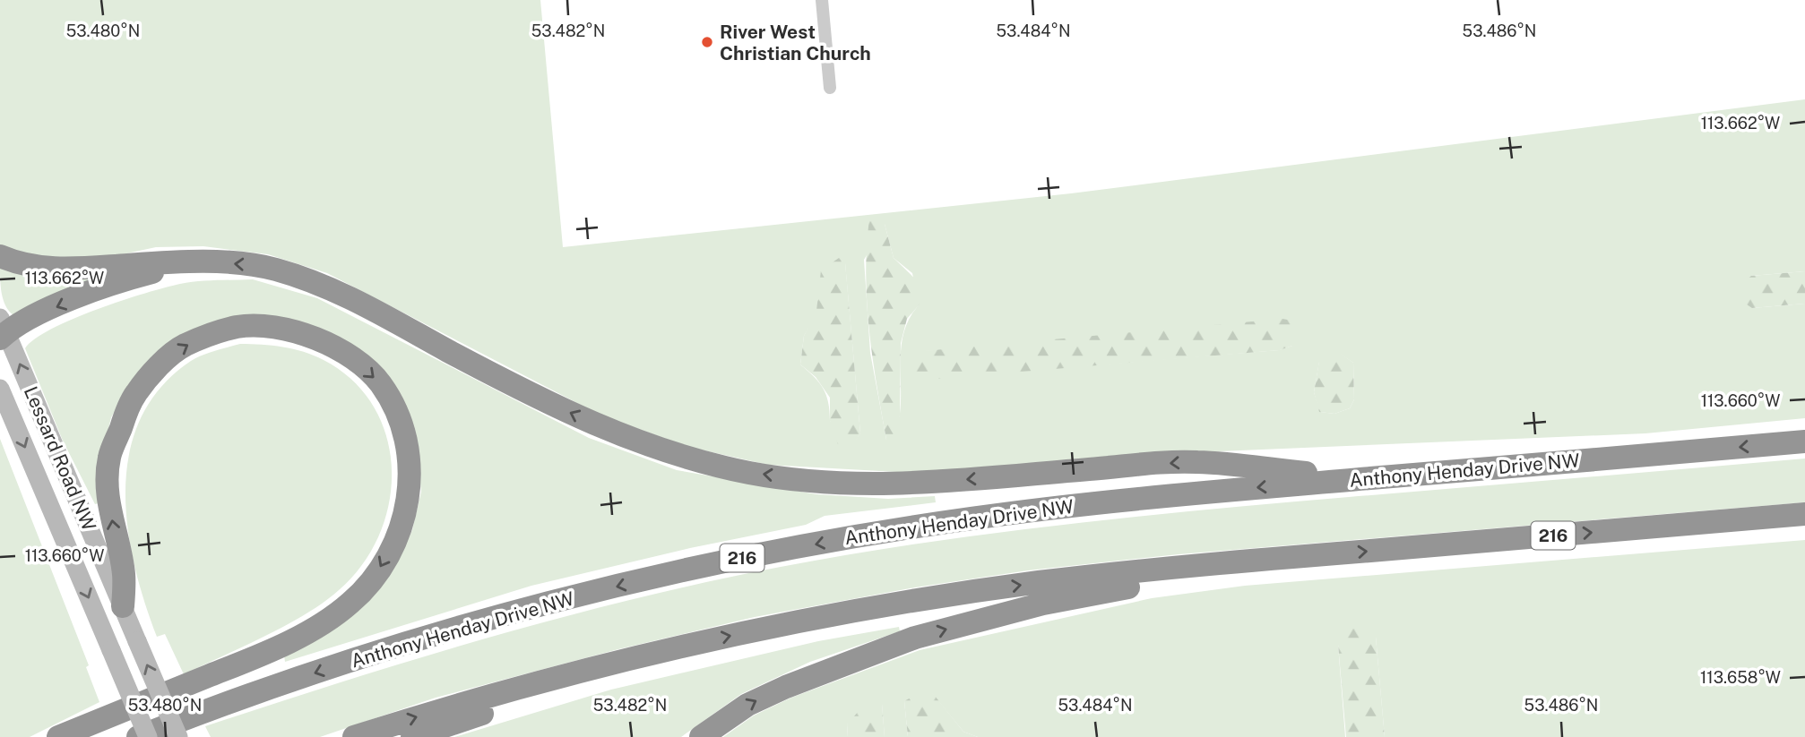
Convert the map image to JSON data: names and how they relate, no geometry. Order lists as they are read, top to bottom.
{
  "streets": {
    "highway": ["Anthony Henday Drive NW", "216"],
    "main road": ["Lessard Road NW"]
  },
  "places": ["River West Christian Church"],
  "coordinates": [
    "53.480°N",
    "53.482°N",
    "53.484°N",
    "53.486°N",
    "113.662°W",
    "113.660°W",
    "113.658°W"
  ]
}
